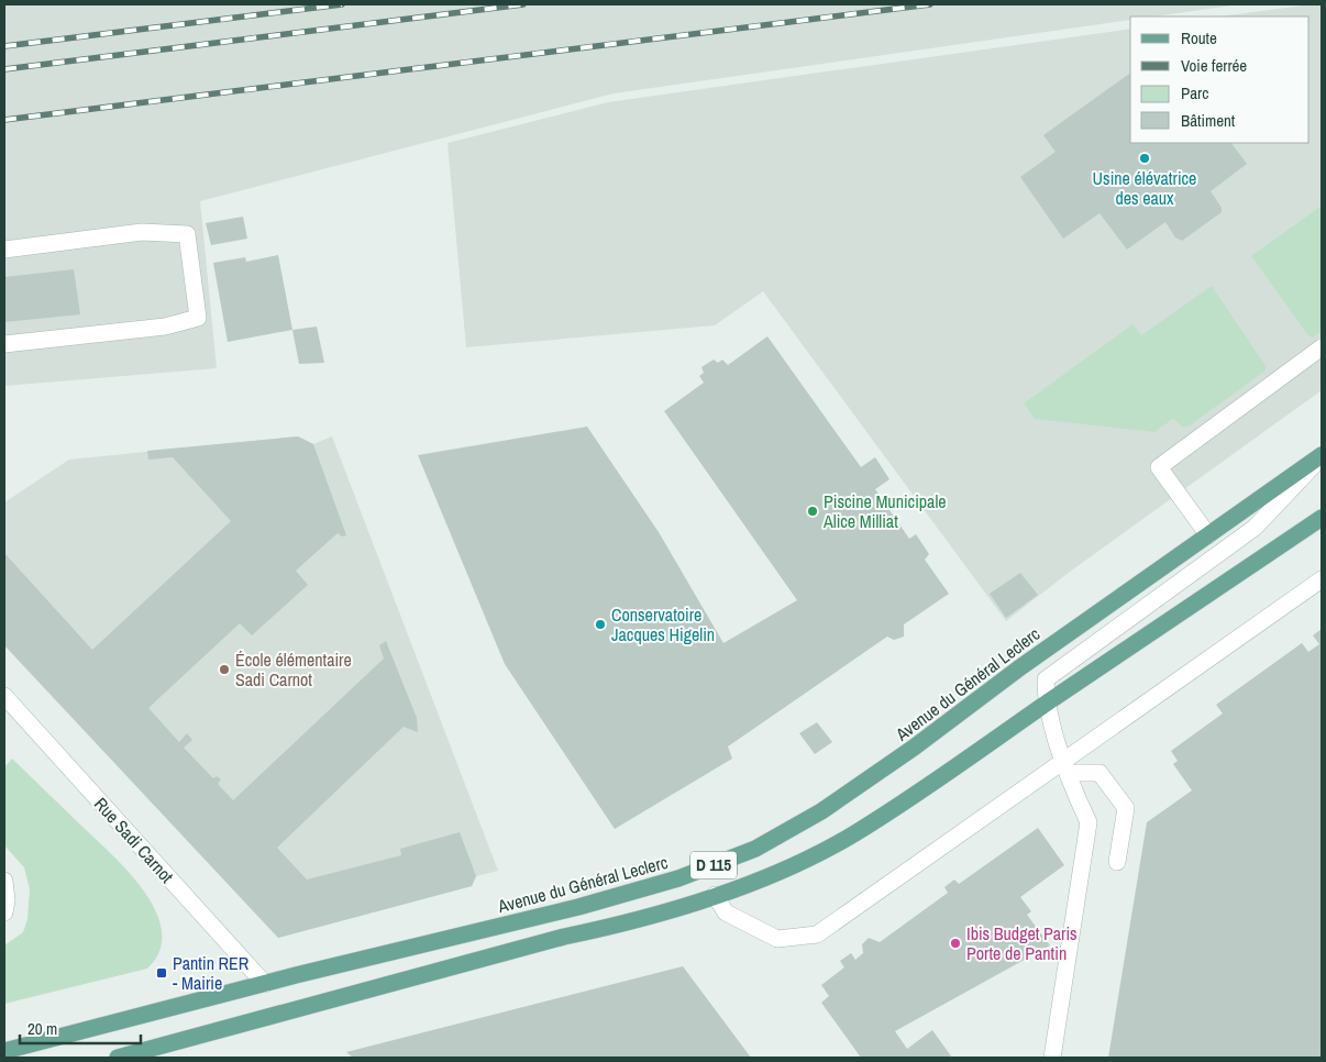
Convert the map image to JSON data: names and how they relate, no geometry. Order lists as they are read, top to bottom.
{
  "streets": {
    "main road": ["Avenue du Général Leclerc", "D 115"],
    "street": ["Rue Sadi Carnot"]
  },
  "crossings": [
    ["Avenue du Général Leclerc", "Rue Sadi Carnot"]
  ],
  "places": {
    "other": [
      "Usine élévatrice des eaux",
      "Piscine Municipale Alice Milliat",
      "Conservatoire Jacques Higelin",
      "École élémentaire Sadi Carnot",
      "Ibis Budget Paris Porte de Pantin"
    ],
    "transit": ["Pantin RER - Mairie"]
  },
  "legend": [
    "Route",
    "Voie ferrée",
    "Parc",
    "Bâtiment"
  ],
  "scale_bar": "20 m"
}
